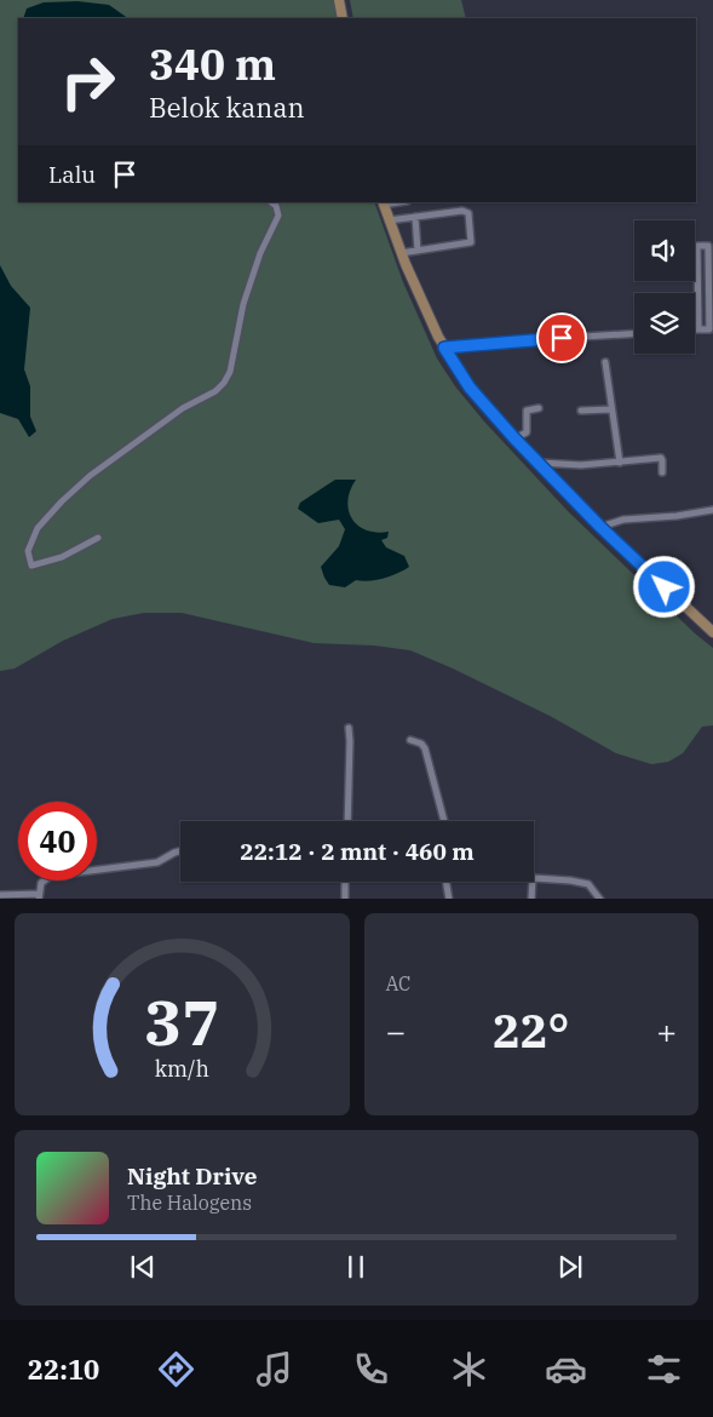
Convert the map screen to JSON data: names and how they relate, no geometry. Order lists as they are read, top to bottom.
{
  "page": {
    "turn": ["340 m", "Belok kanan"],
    "then": "Lalu",
    "limit": "40",
    "trip": "22:12 · 2 mnt · 460 m",
    "tile": "AC",
    "heat": ["−", "22°", "+"],
    "song": ["Night Drive", "The Halogens"],
    "tabs": "22:10",
    "gauge": ["37", "km/h"]
  }
}
